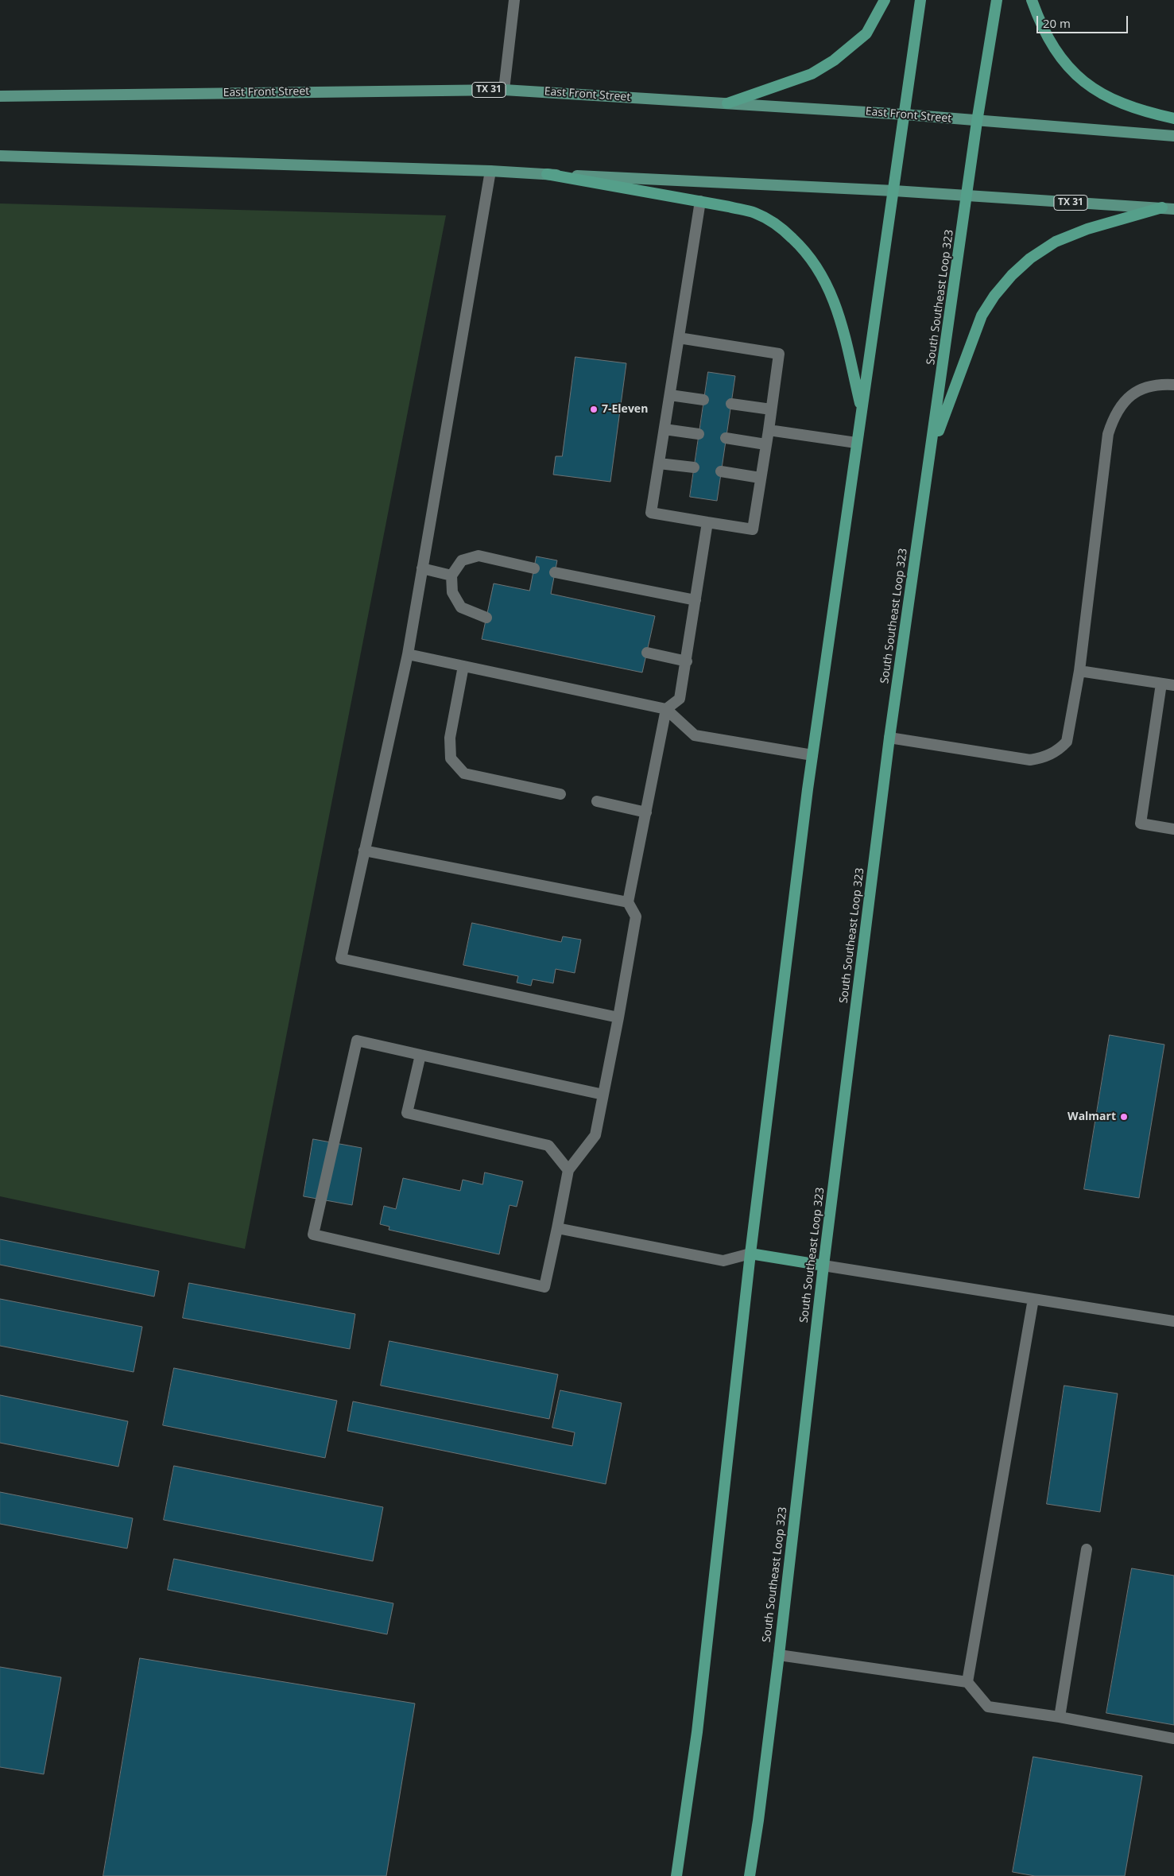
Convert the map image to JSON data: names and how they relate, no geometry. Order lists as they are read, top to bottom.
{
  "streets": {
    "highway": ["South Southeast Loop 323"],
    "main road": ["TX 31", "East Front Street"]
  },
  "crossings": [
    ["TX 31", "South Southeast Loop 323"],
    ["East Front Street", "South Southeast Loop 323"]
  ],
  "places": ["7-Eleven", "Walmart"],
  "scale_bar": "20 m"
}
